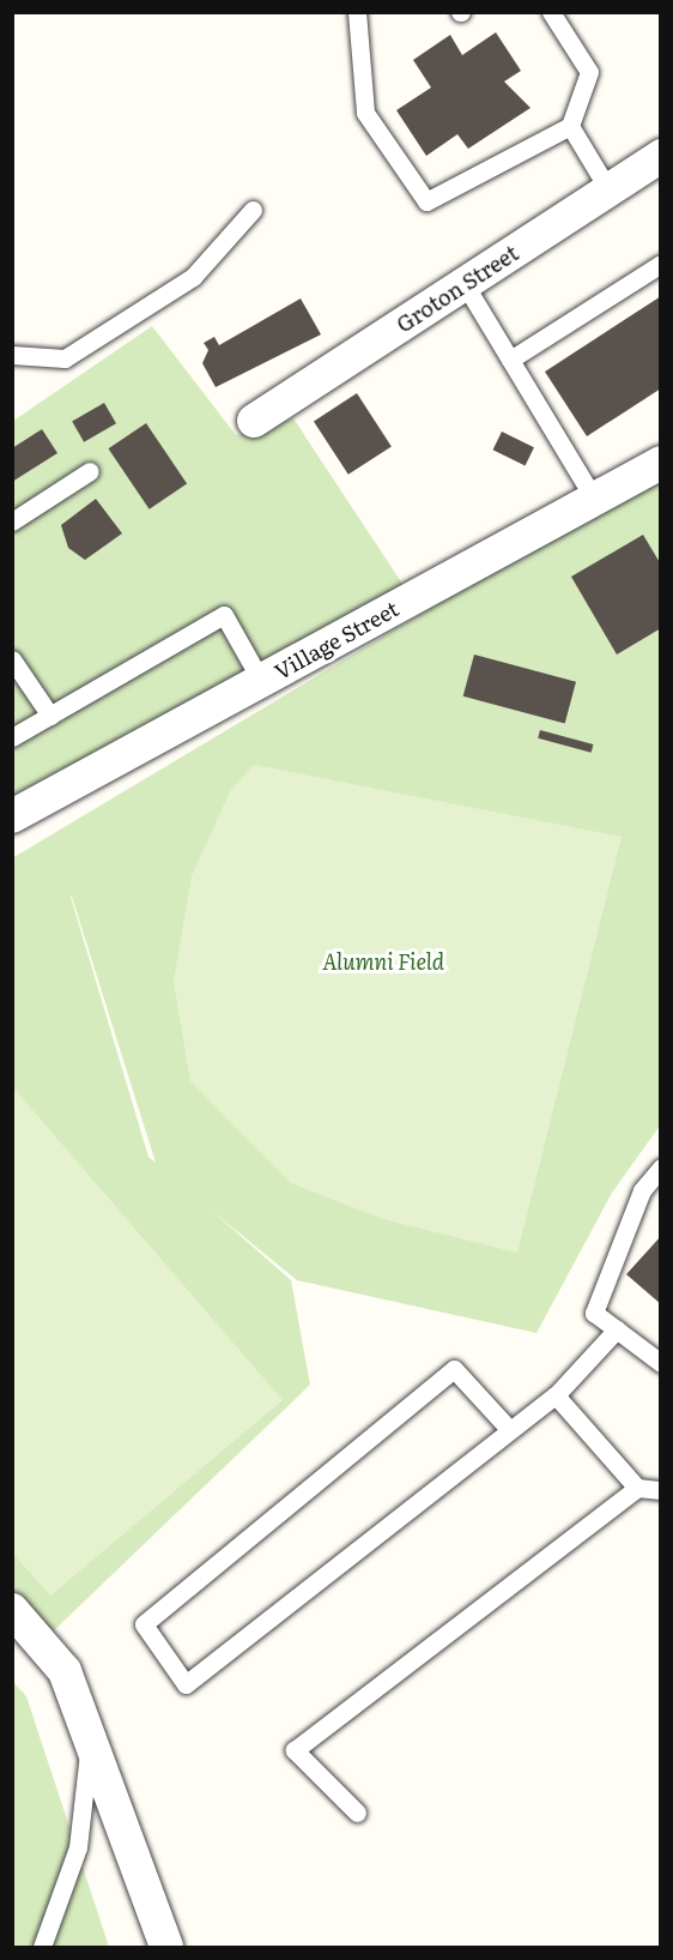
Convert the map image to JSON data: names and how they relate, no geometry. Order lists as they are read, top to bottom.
{
  "streets": {
    "street": ["Groton Street", "Village Street"]
  },
  "parks": ["Alumni Field"]
}
